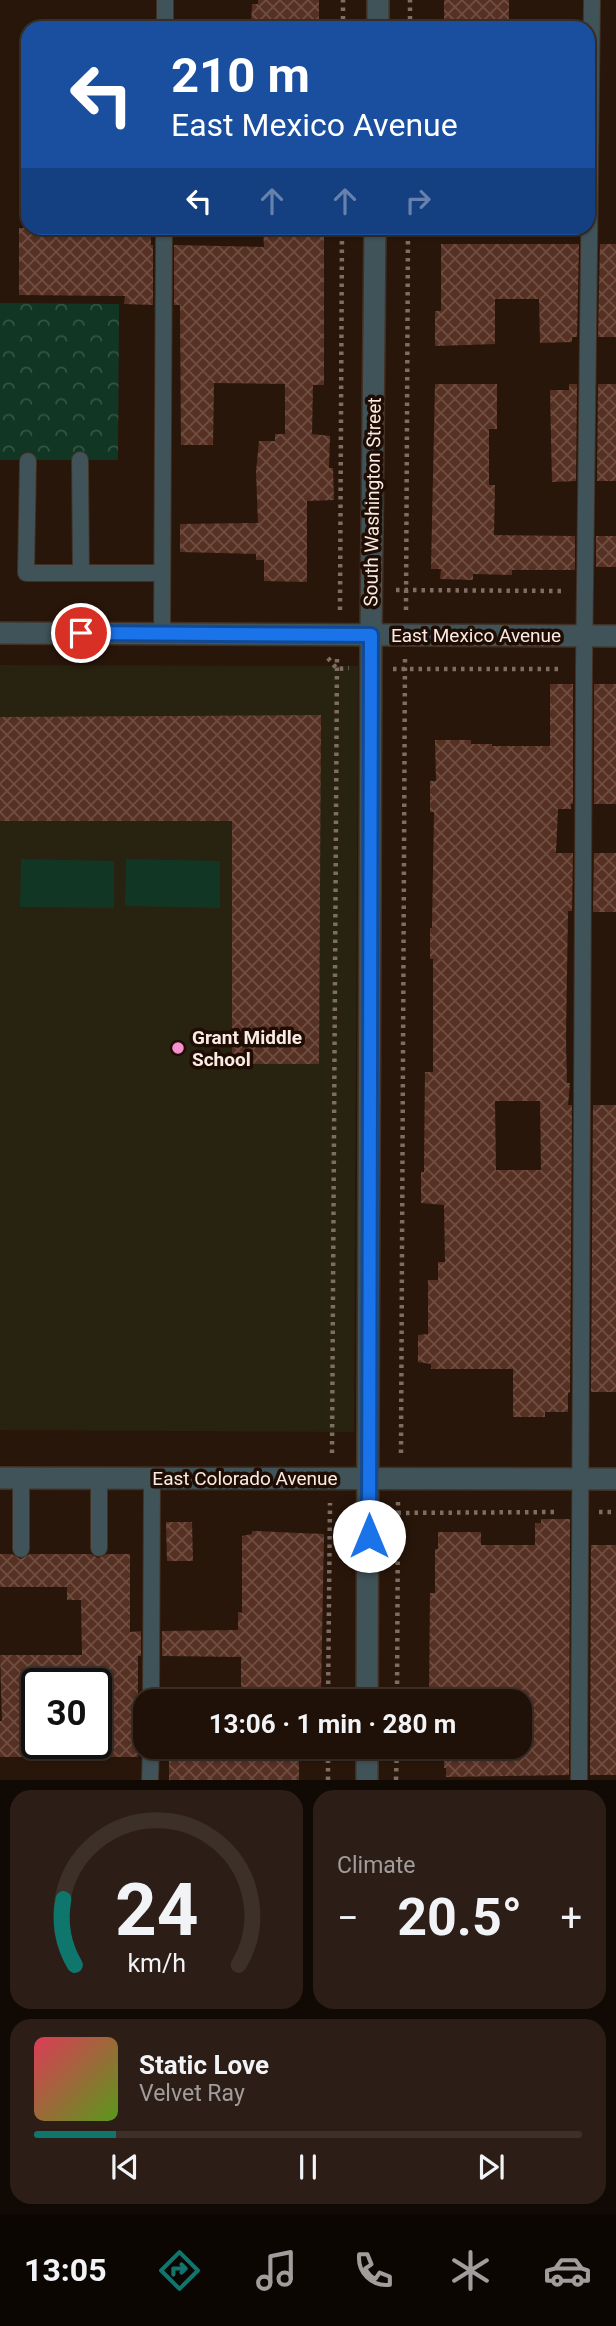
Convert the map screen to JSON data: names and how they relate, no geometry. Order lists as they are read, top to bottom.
{
  "streets": {
    "street": ["South Washington Street", "East Mexico Avenue", "East Colorado Avenue"]
  },
  "crossings": [
    ["South Washington Street", "East Mexico Avenue"],
    ["South Washington Street", "East Colorado Avenue"]
  ],
  "places": ["Grant Middle School"],
  "page": {
    "turn": ["210 m", "East Mexico Avenue"],
    "limit": "30",
    "trip": "13:06 · 1 min · 280 m",
    "tile": "Climate",
    "heat": ["−", "20.5°", "+"],
    "song": ["Static Love", "Velvet Ray"],
    "tabs": "13:05",
    "gauge": ["24", "km/h"]
  }
}
